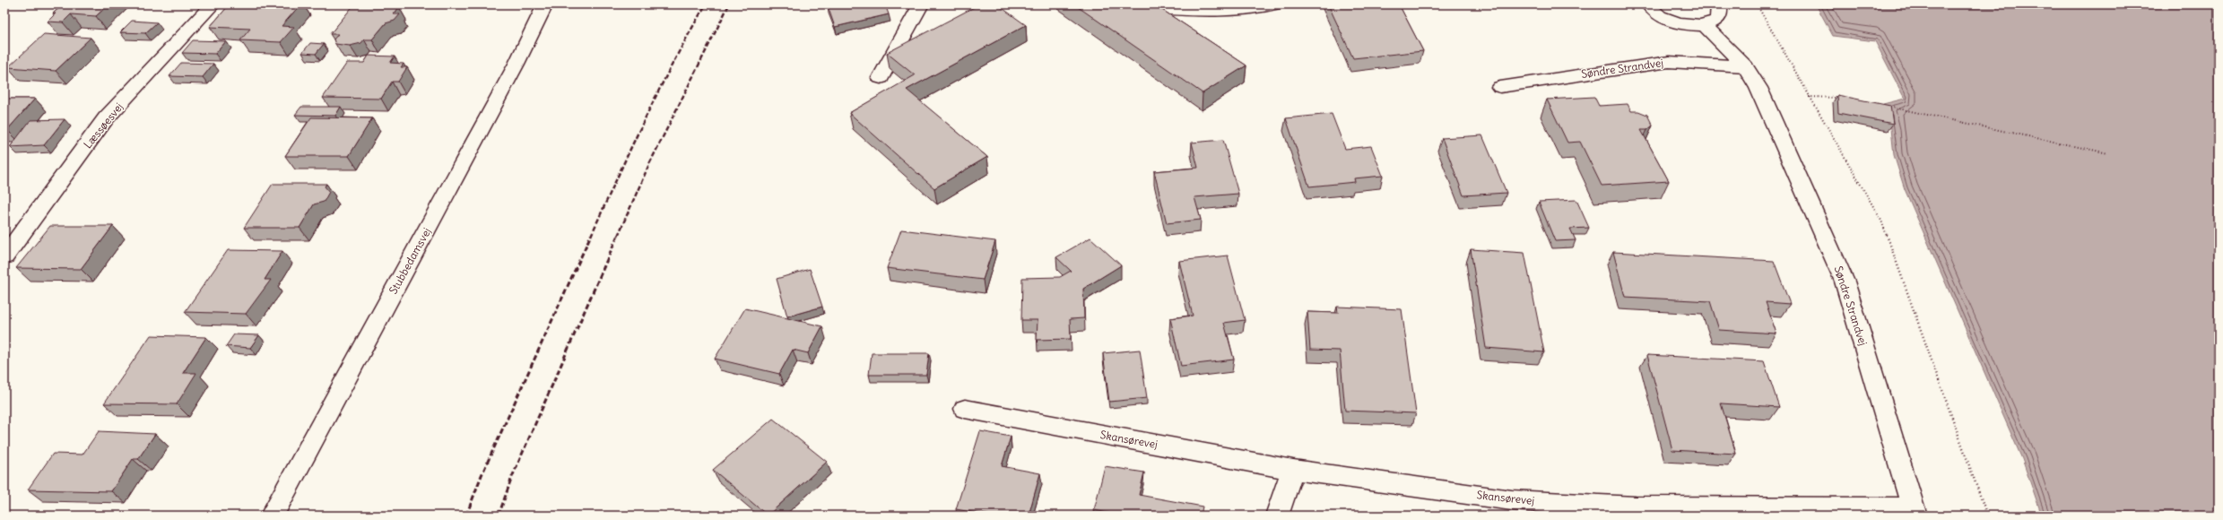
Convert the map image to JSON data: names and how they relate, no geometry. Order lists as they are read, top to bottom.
{
  "streets": {
    "street": [
      "Søndre Strandvej",
      "Læssøesvej",
      "Stubbedamsvej",
      "Skansørevej"
    ]
  },
  "crossings": [
    ["Søndre Strandvej", "Skansørevej"]
  ]
}
